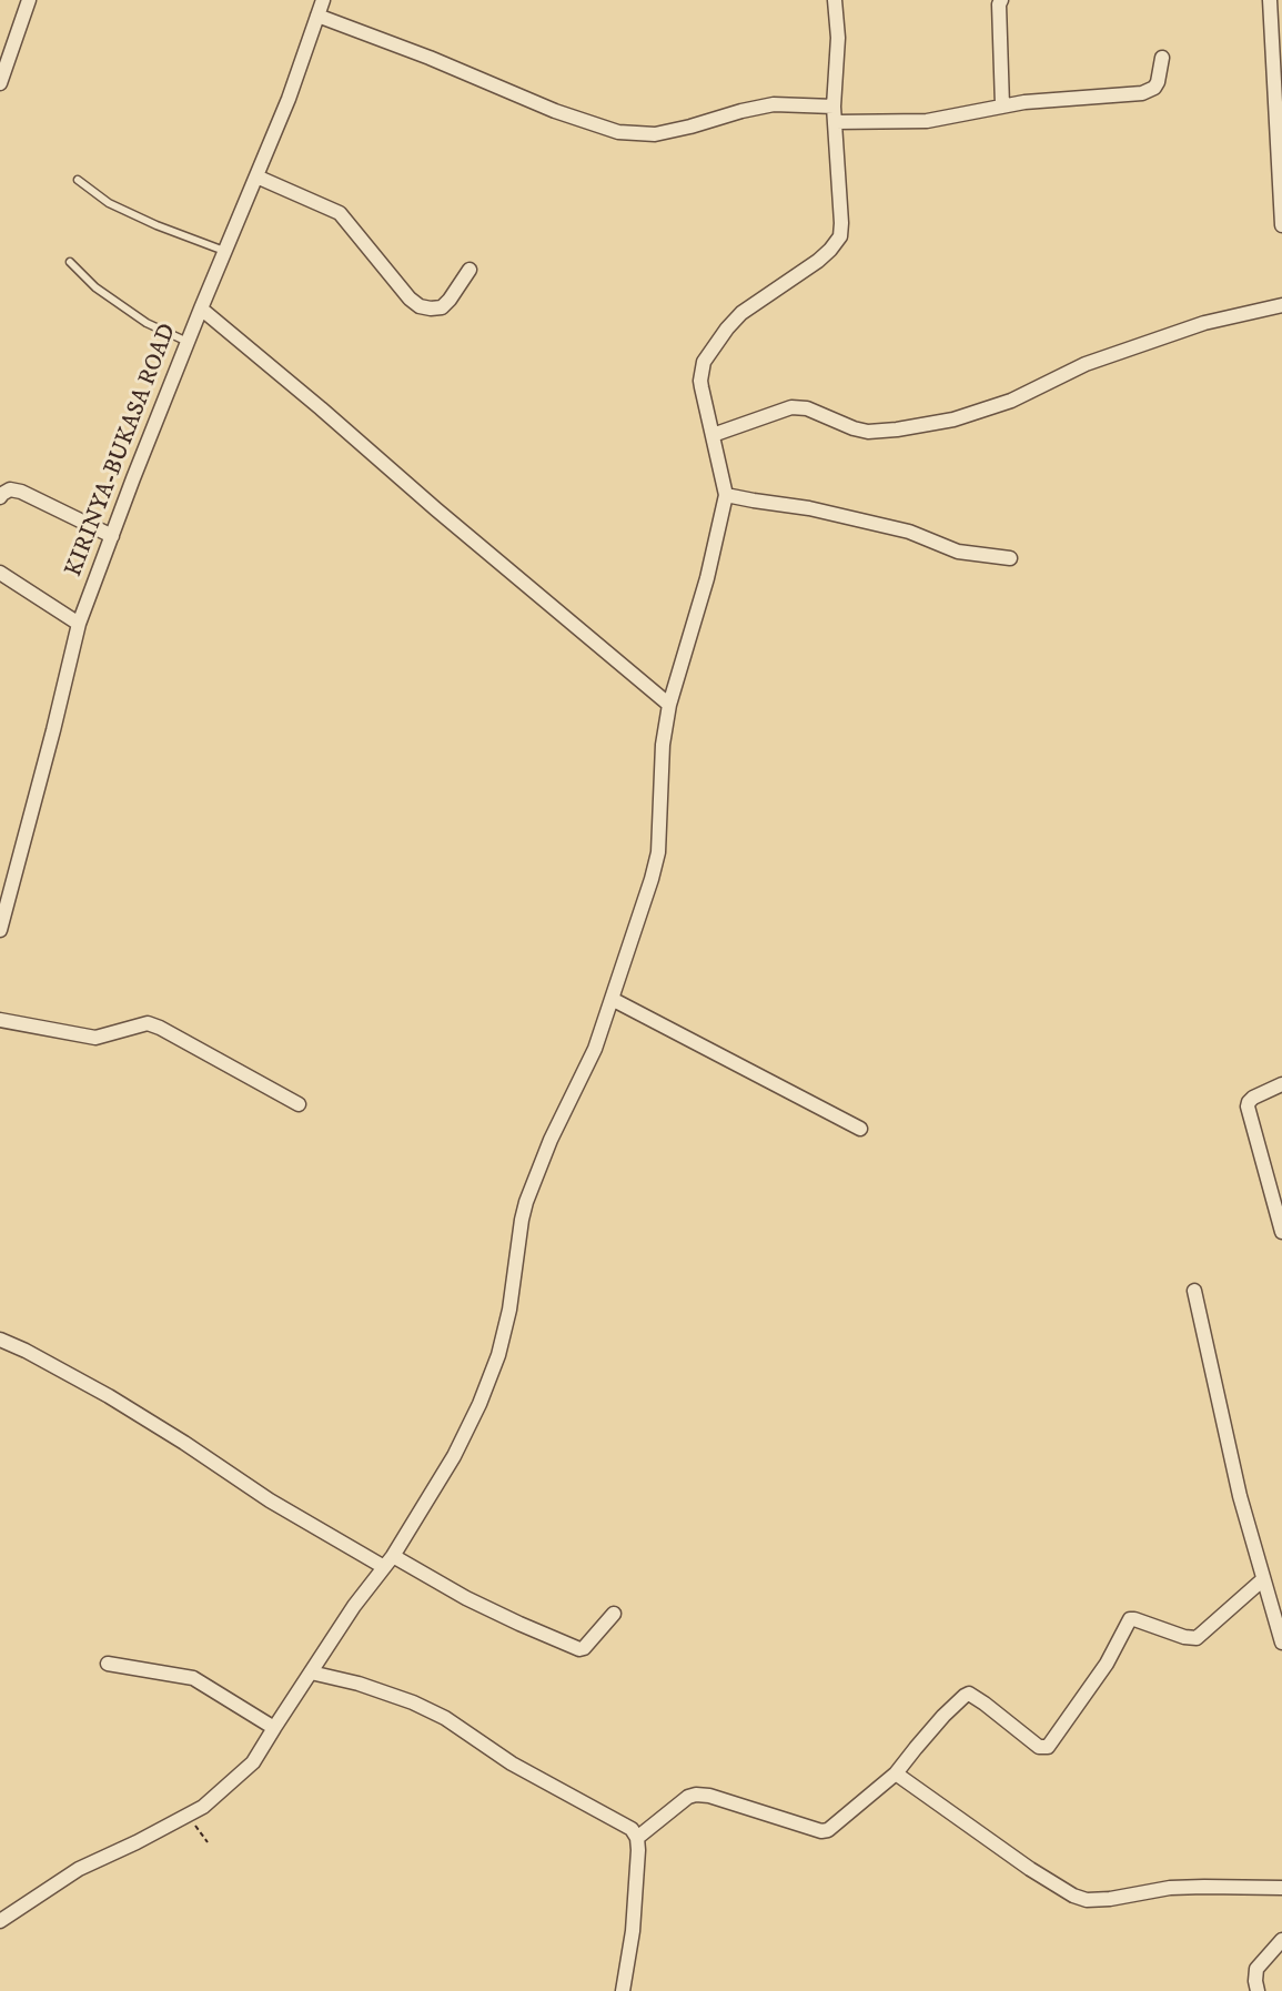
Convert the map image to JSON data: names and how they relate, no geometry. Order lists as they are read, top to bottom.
{
  "streets": {
    "street": ["KIRINYA-BUKASA ROAD"]
  }
}
